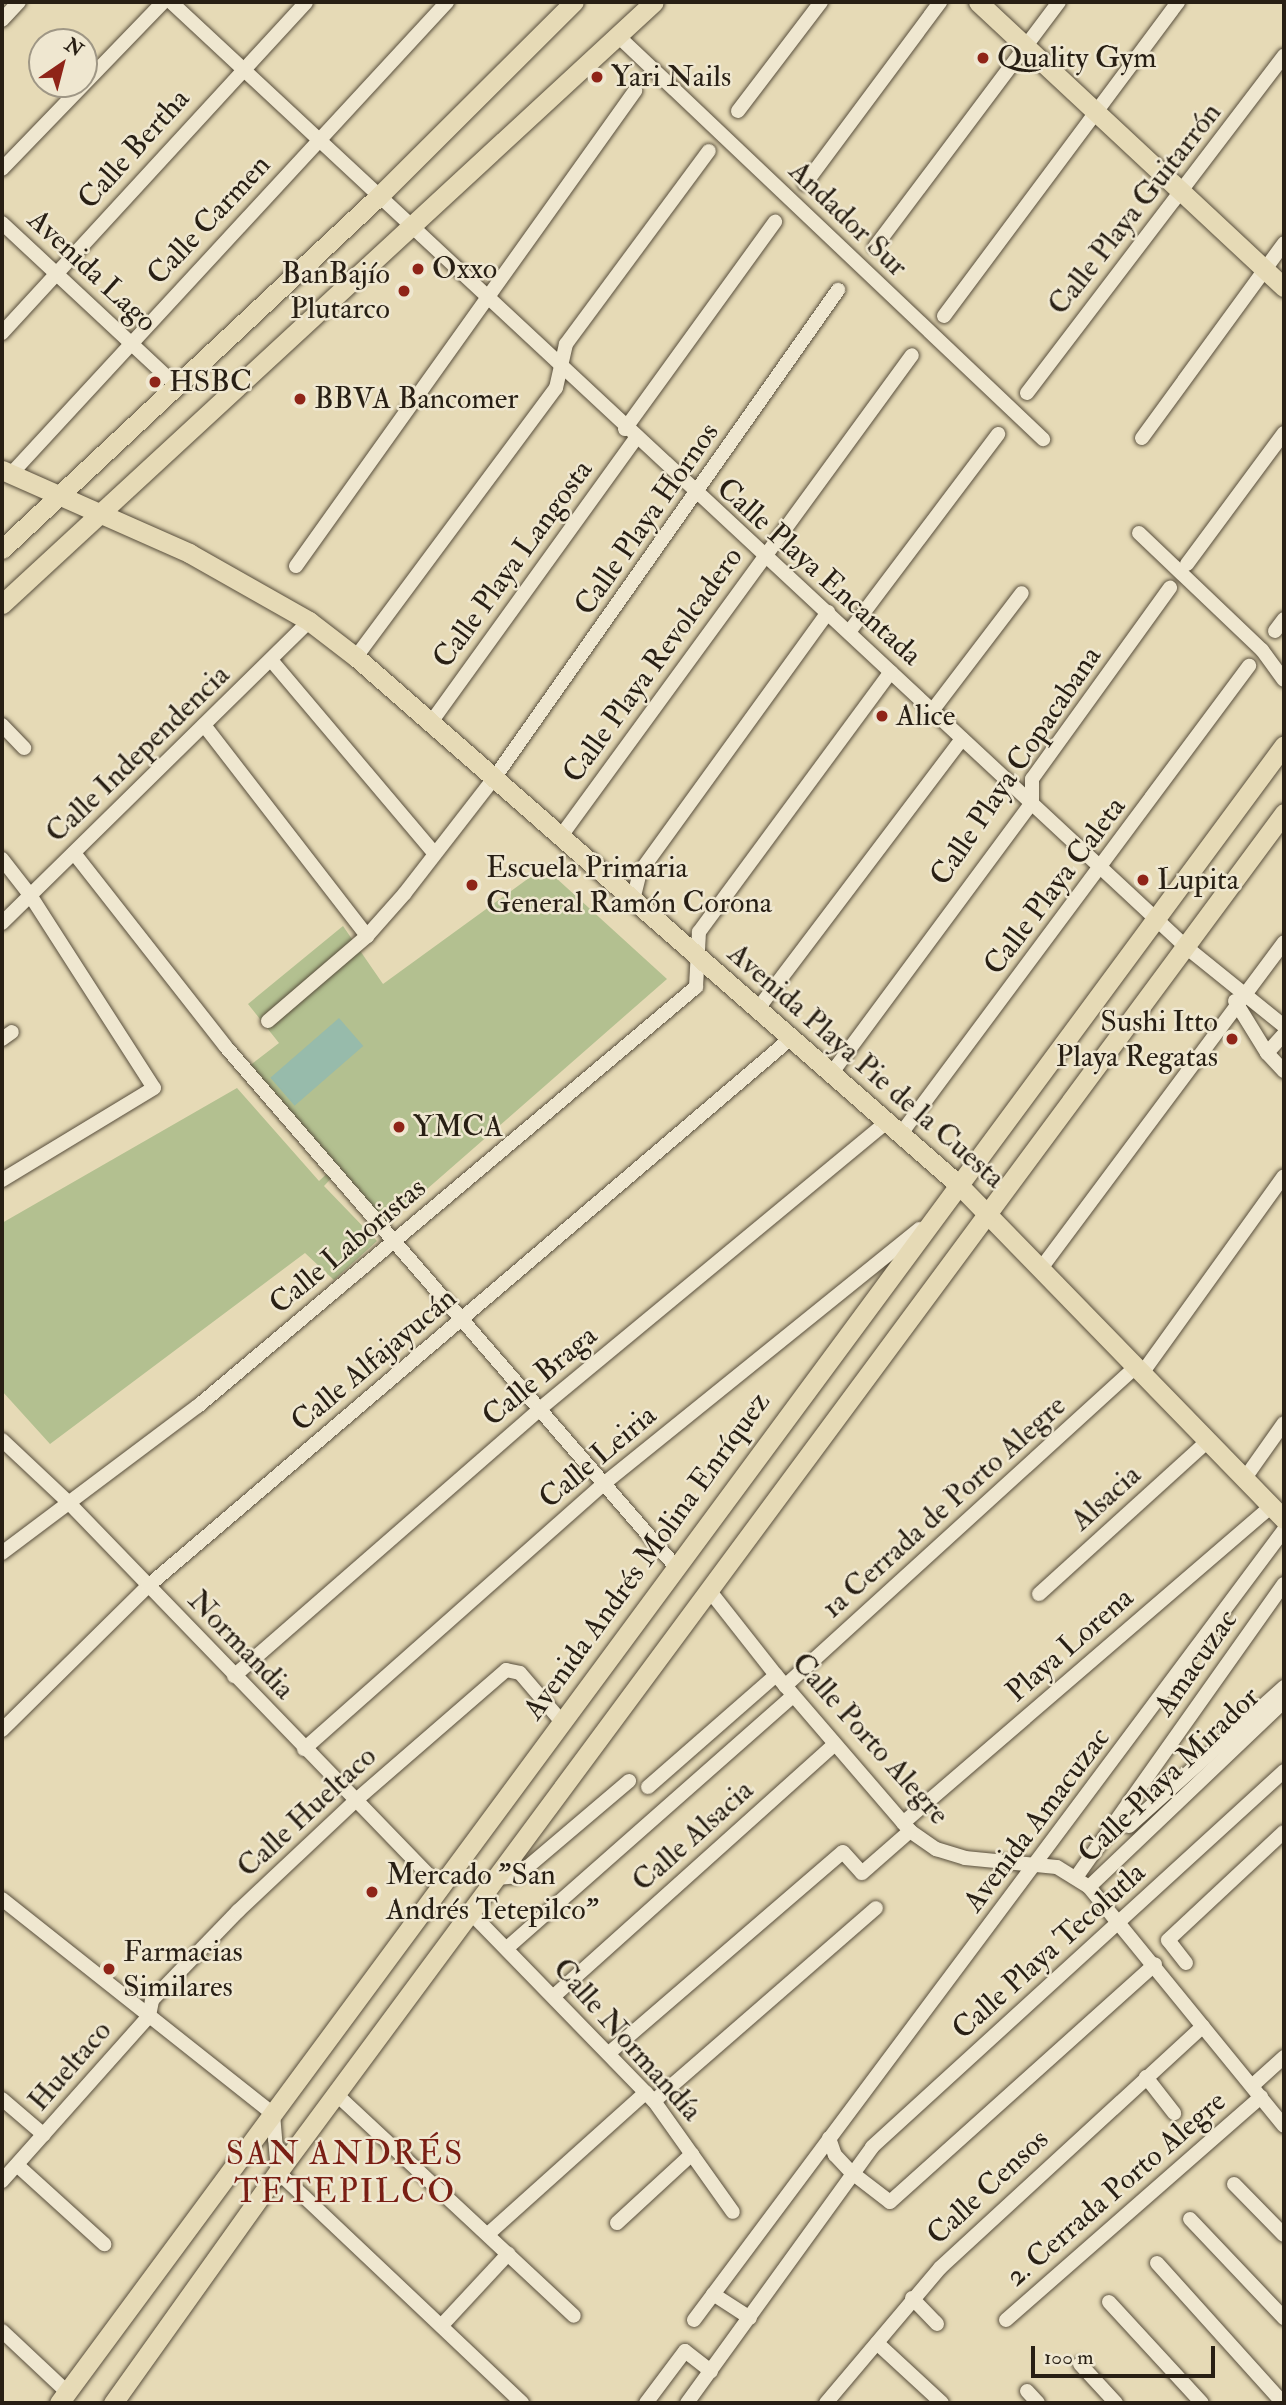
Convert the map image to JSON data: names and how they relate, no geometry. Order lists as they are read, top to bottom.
{
  "streets": {
    "main road": ["Avenida Playa Pie de la Cuesta", "Avenida Andrés Molina Enríquez"],
    "street": [
      "Calle Bertha",
      "Calle Playa Guitarrón",
      "Andador Sur",
      "Calle Carmen",
      "Avenida Lago",
      "Calle Playa Hornos",
      "Calle Playa Langosta",
      "Calle Playa Encantada",
      "Calle Playa Revolcadero",
      "Calle Independencia",
      "Calle Playa Copacabana",
      "Calle Playa Caleta",
      "Calle Laboristas",
      "Calle Alfajayucán",
      "Calle Braga",
      "Calle Leiria",
      "Alsacia",
      "1a Cerrada de Porto Alegre",
      "Normandia",
      "Playa Lorena",
      "Amacuzac",
      "Calle Porto Alegre",
      "Calle Playa Mirador",
      "Calle Hueltaco",
      "Avenida Amacuzac",
      "Calle Alsacia",
      "Calle Playa Tecolutla",
      "Calle Normandía",
      "Hueltaco",
      "Calle Censos",
      "2. Cerrada Porto Alegre"
    ]
  },
  "crossings": [
    ["Calle Bertha", "Avenida Lago"],
    ["Calle Bertha", "Calle Playa Encantada"],
    ["Calle Carmen", "Avenida Lago"],
    ["Calle Carmen", "Calle Playa Encantada"],
    ["Calle Carmen", "Avenida Playa Pie de la Cuesta"],
    ["Calle Playa Hornos", "Calle Playa Encantada"],
    ["Calle Playa Hornos", "Avenida Playa Pie de la Cuesta"],
    ["Calle Playa Langosta", "Calle Playa Encantada"],
    ["Calle Playa Langosta", "Avenida Playa Pie de la Cuesta"],
    ["Calle Playa Encantada", "Calle Playa Revolcadero"],
    ["Calle Playa Encantada", "Calle Playa Copacabana"],
    ["Calle Playa Encantada", "Calle Playa Caleta"],
    ["Calle Playa Encantada", "Calle Laboristas"],
    ["Calle Playa Encantada", "Avenida Andrés Molina Enríquez"],
    ["Calle Playa Revolcadero", "Avenida Playa Pie de la Cuesta"],
    ["Calle Independencia", "Avenida Playa Pie de la Cuesta"],
    ["Calle Playa Copacabana", "Avenida Playa Pie de la Cuesta"],
    ["Calle Playa Caleta", "Avenida Playa Pie de la Cuesta"],
    ["Calle Playa Caleta", "Calle Braga"],
    ["Avenida Playa Pie de la Cuesta", "Calle Laboristas"],
    ["Avenida Playa Pie de la Cuesta", "Calle Alfajayucán"],
    ["Avenida Playa Pie de la Cuesta", "Calle Braga"],
    ["Avenida Playa Pie de la Cuesta", "Alsacia"],
    ["Avenida Playa Pie de la Cuesta", "1a Cerrada de Porto Alegre"],
    ["Avenida Playa Pie de la Cuesta", "Avenida Andrés Molina Enríquez"],
    ["Avenida Playa Pie de la Cuesta", "Playa Lorena"],
    ["Calle Laboristas", "Normandia"],
    ["Calle Alfajayucán", "Normandia"],
    ["Calle Braga", "Normandia"],
    ["Calle Leiria", "Avenida Andrés Molina Enríquez"],
    ["Calle Leiria", "Normandia"],
    ["1a Cerrada de Porto Alegre", "Calle Porto Alegre"],
    ["Avenida Andrés Molina Enríquez", "Normandia"],
    ["Avenida Andrés Molina Enríquez", "Calle Hueltaco"],
    ["Normandia", "Calle Hueltaco"],
    ["Playa Lorena", "Calle Porto Alegre"],
    ["Playa Lorena", "Calle Normandía"],
    ["Amacuzac", "Calle Porto Alegre"],
    ["Calle Porto Alegre", "Calle Playa Mirador"],
    ["Calle Porto Alegre", "Avenida Amacuzac"],
    ["Calle Porto Alegre", "Calle Alsacia"],
    ["Calle Porto Alegre", "Calle Playa Tecolutla"],
    ["Calle Porto Alegre", "Calle Censos"],
    ["Calle Porto Alegre", "2. Cerrada Porto Alegre"],
    ["Calle Hueltaco", "Hueltaco"],
    ["Calle Alsacia", "Calle Normandía"]
  ],
  "districts": ["SAN ANDRÉS TETEPILCO"],
  "places": [
    "Quality Gym",
    "Yari Nails",
    "Oxxo",
    "BanBajío Plutarco",
    "HSBC",
    "BBVA Bancomer",
    "Alice",
    "Lupita",
    "Escuela Primaria General Ramón Corona",
    "Sushi Itto Playa Regatas",
    "YMCA",
    "Mercado \"San Andrés Tetepilco\"",
    "Farmacias Similares"
  ],
  "scale_bar": "100 m",
  "north": "top right"
}
